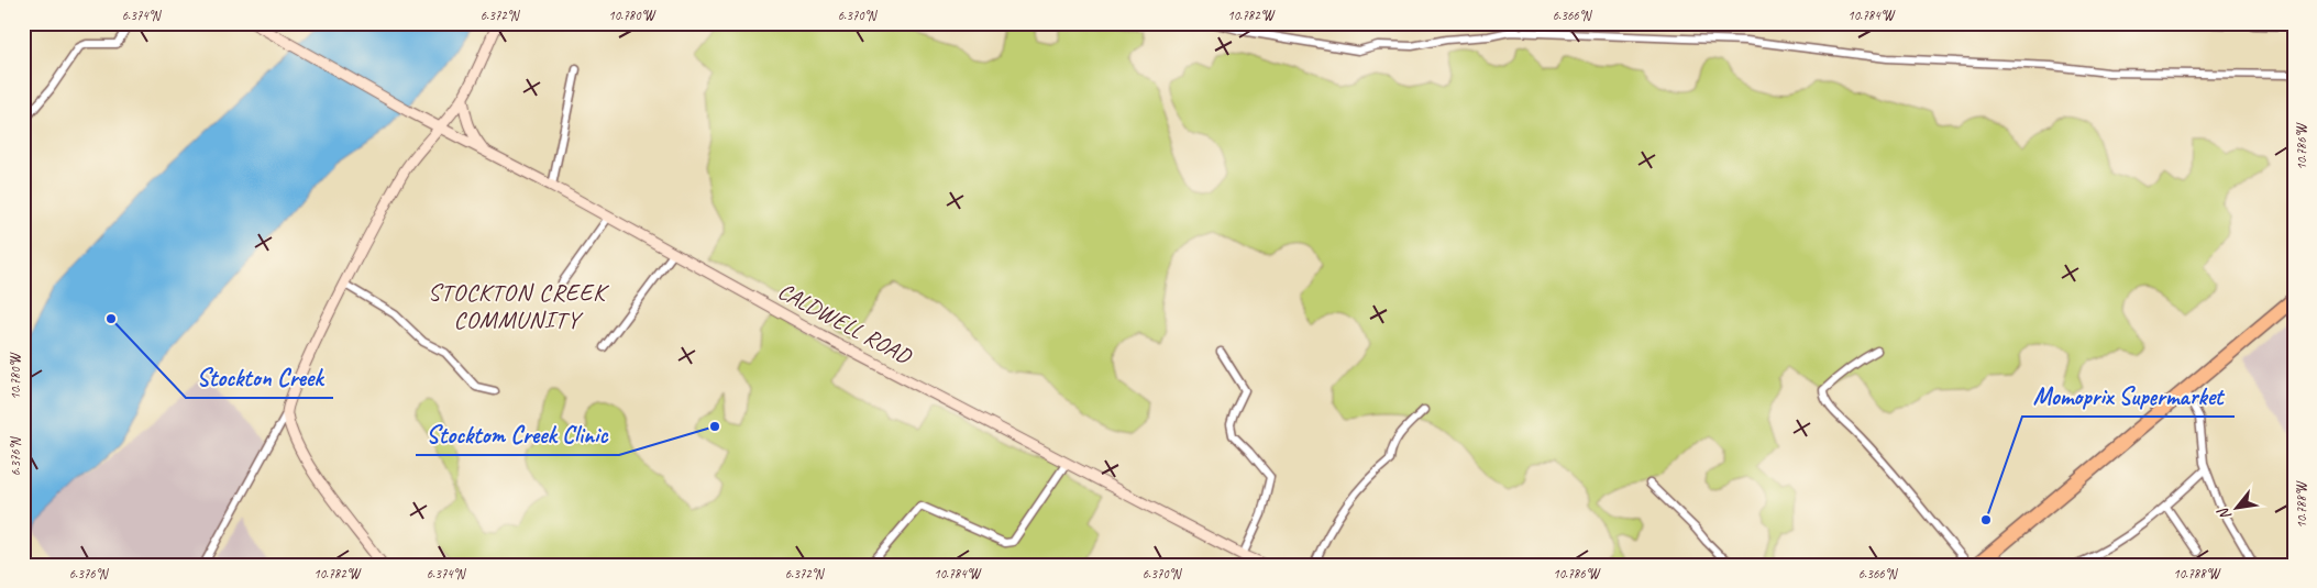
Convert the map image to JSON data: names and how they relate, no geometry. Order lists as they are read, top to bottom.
{
  "streets": {
    "main road": ["CALDWELL ROAD"]
  },
  "districts": ["STOCKTON CREEK COMMUNITY"],
  "places": ["Stockton Creek", "Stocktom Creek Clinic", "Momoprix Supermarket"],
  "north": "bottom left",
  "coordinates": [
    "6.374°N",
    "6.372°N",
    "10.780°W",
    "6.370°N",
    "10.782°W",
    "6.366°N",
    "10.784°W",
    "10.786°W",
    "6.376°N",
    "10.788°W"
  ]
}
